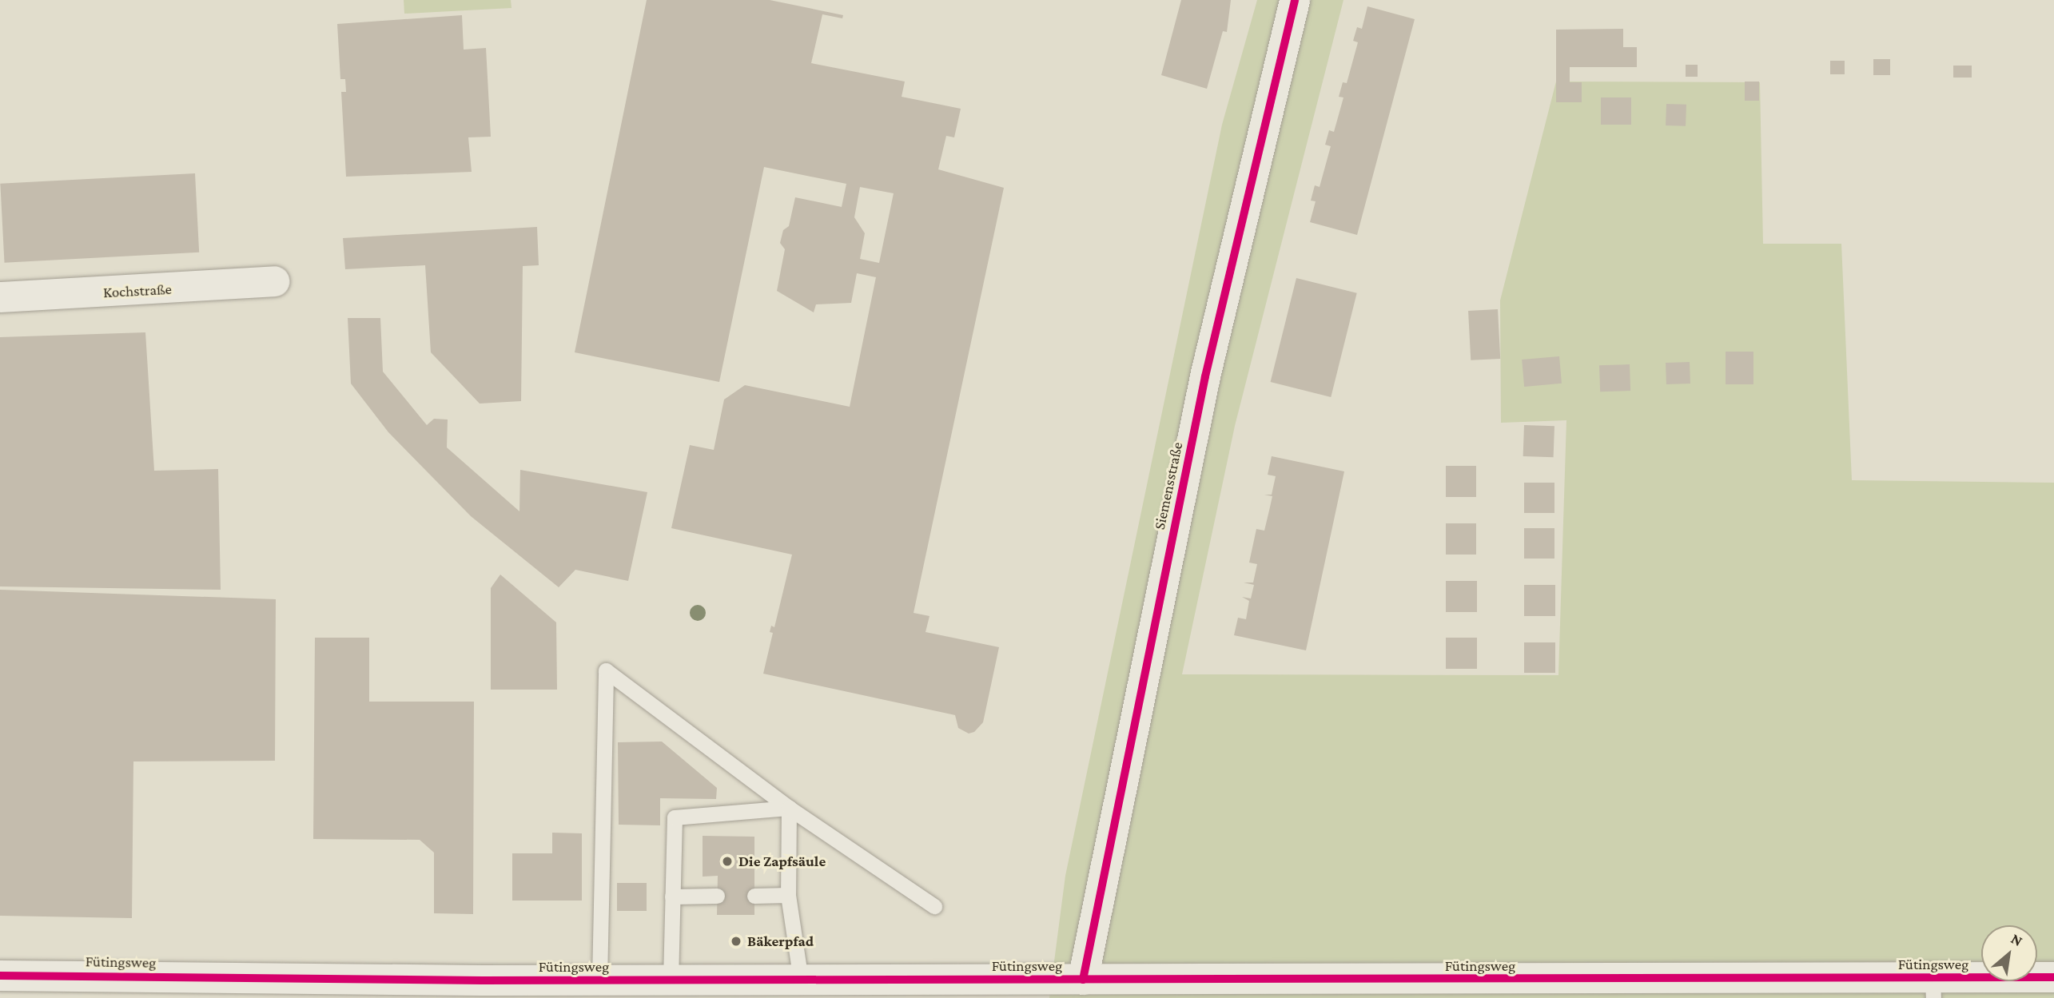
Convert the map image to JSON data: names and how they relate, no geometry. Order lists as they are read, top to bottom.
{
  "streets": {
    "street": ["Kochstraße", "Siemensstraße", "Fütingsweg"]
  },
  "crossings": [
    ["Siemensstraße", "Fütingsweg"]
  ],
  "places": ["Die Zapfsäule", "Bäkerpfad"],
  "north": "top right"
}
